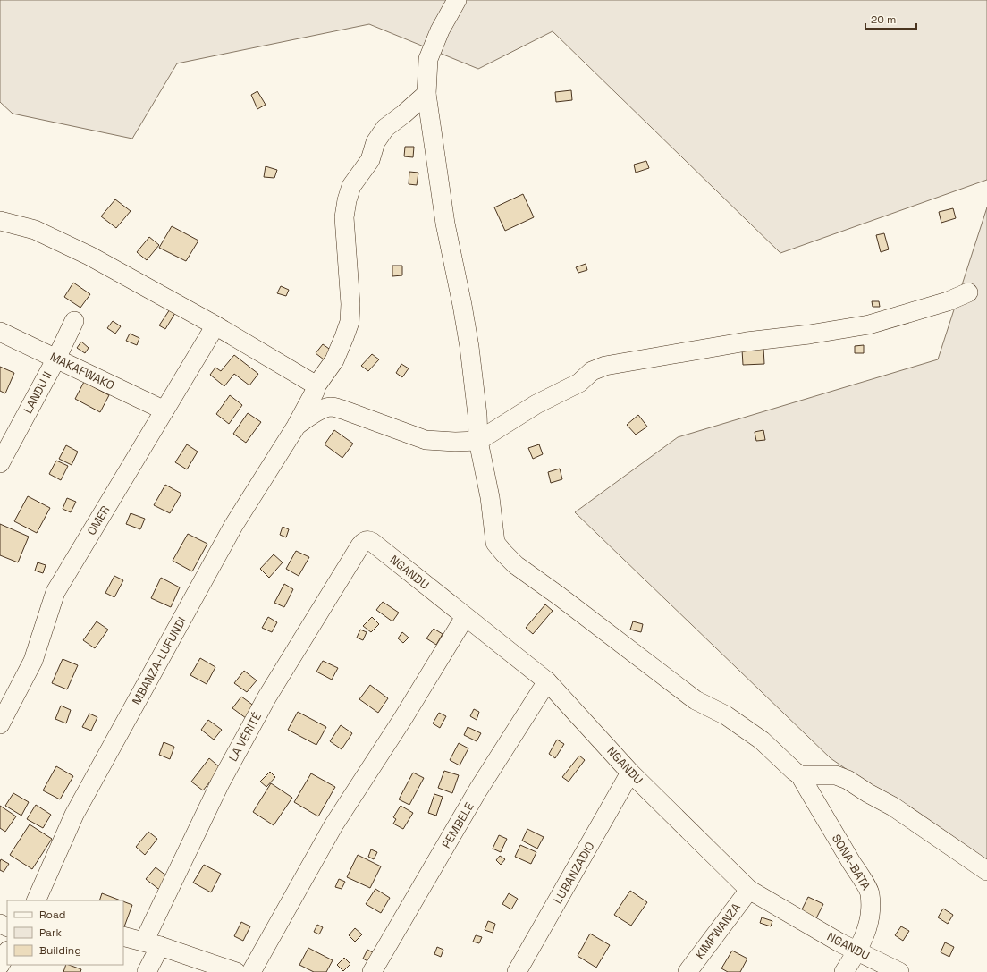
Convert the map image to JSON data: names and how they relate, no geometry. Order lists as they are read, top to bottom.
{
  "streets": {
    "street": [
      "MAKAFWAKO",
      "LANDU II",
      "OMER",
      "NGANDU",
      "MBANZA-LUFUNDI",
      "LA VÉRITÉ",
      "PEMBELE",
      "SONA-BATA",
      "LUBANZADIO",
      "KIMPWANZA"
    ]
  },
  "crossings": [
    ["MAKAFWAKO", "LANDU II"],
    ["MAKAFWAKO", "OMER"],
    ["NGANDU", "LA VÉRITÉ"],
    ["NGANDU", "PEMBELE"],
    ["NGANDU", "SONA-BATA"],
    ["NGANDU", "LUBANZADIO"],
    ["NGANDU", "KIMPWANZA"]
  ],
  "legend": ["Road", "Park", "Building"],
  "scale_bar": "20 m"
}
